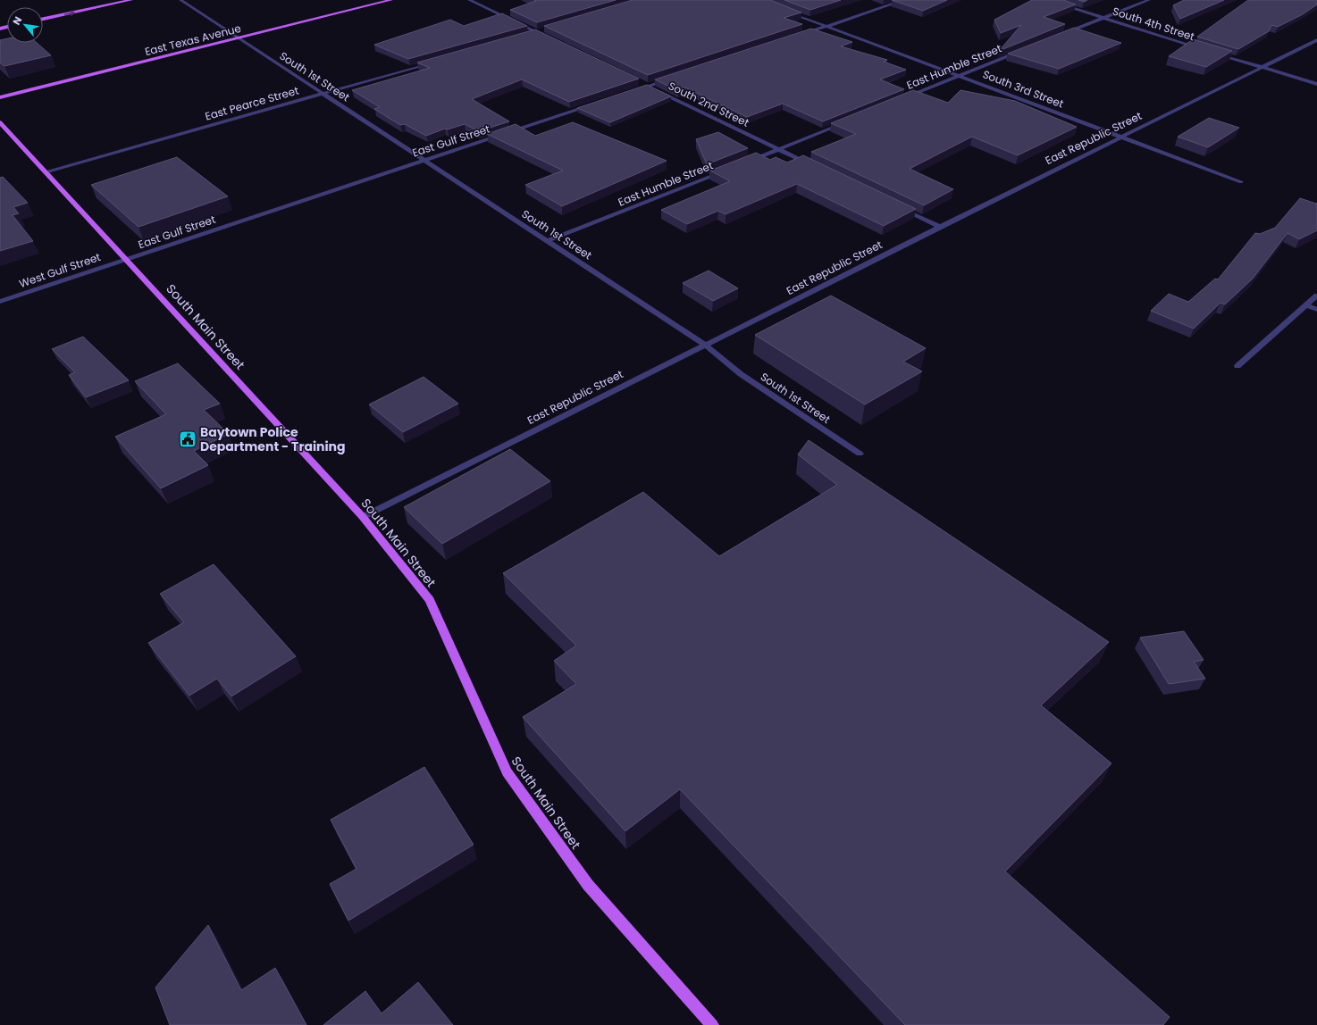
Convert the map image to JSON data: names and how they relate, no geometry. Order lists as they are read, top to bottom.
{
  "streets": {
    "main road": ["East Texas Avenue", "South Main Street"],
    "street": [
      "South 4th Street",
      "East Humble Street",
      "South 1st Street",
      "South 3rd Street",
      "East Pearce Street",
      "South 2nd Street",
      "East Republic Street",
      "East Gulf Street",
      "West Gulf Street"
    ]
  },
  "crossings": [
    ["East Texas Avenue", "South 1st Street"],
    ["East Humble Street", "South 1st Street"],
    ["East Humble Street", "South 3rd Street"],
    ["South 1st Street", "East Pearce Street"],
    ["South 1st Street", "East Republic Street"],
    ["South 1st Street", "East Gulf Street"],
    ["South 3rd Street", "East Republic Street"],
    ["East Pearce Street", "South Main Street"],
    ["East Republic Street", "South Main Street"],
    ["East Gulf Street", "West Gulf Street"],
    ["East Gulf Street", "South Main Street"],
    ["West Gulf Street", "South Main Street"]
  ],
  "places": {
    "public building": ["Baytown Police Department - Training"]
  },
  "north": "top left"
}
